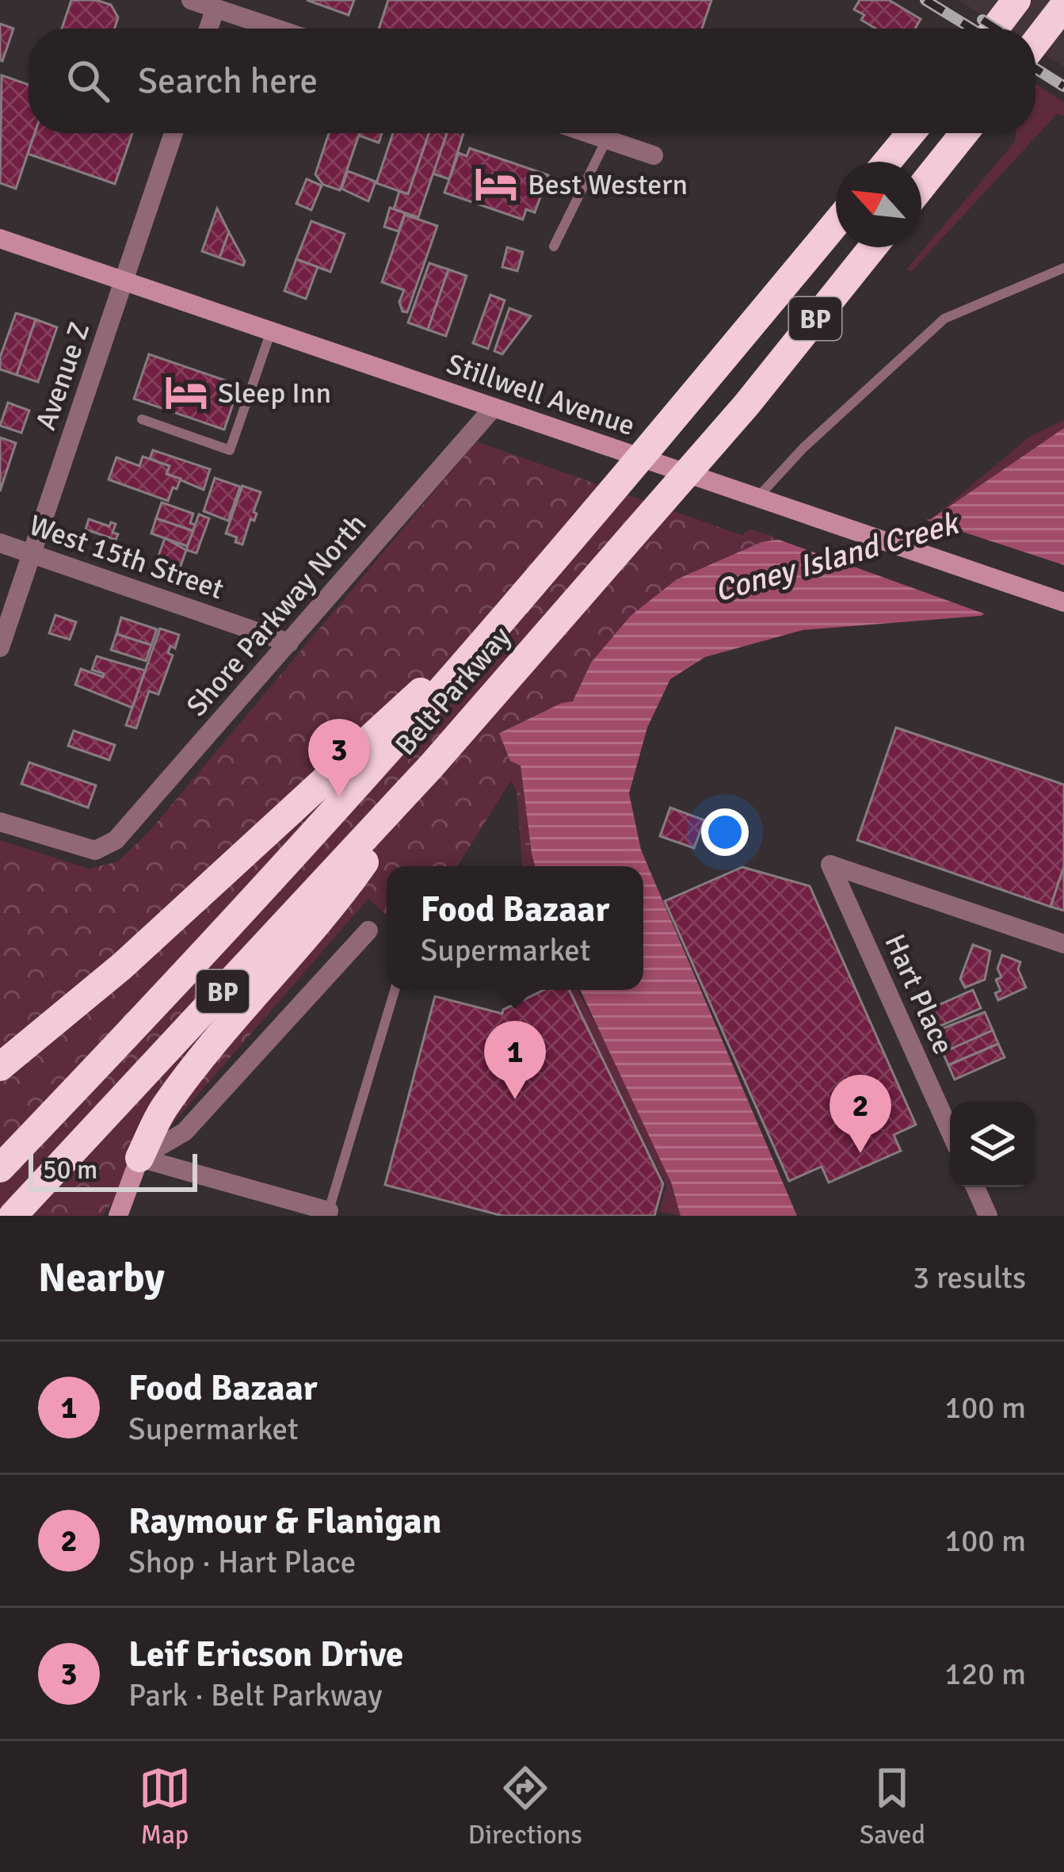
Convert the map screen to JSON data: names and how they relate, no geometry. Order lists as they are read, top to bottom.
{
  "streets": {
    "highway": ["BP", "Belt Parkway"],
    "main road": ["Stillwell Avenue"],
    "street": [
      "Avenue Z",
      "West 15th Street",
      "Shore Parkway North",
      "Hart Place"
    ]
  },
  "crossings": [
    ["Avenue Z", "Stillwell Avenue"],
    ["Avenue Z", "West 15th Street"],
    ["Stillwell Avenue", "Shore Parkway North"],
    ["West 15th Street", "Shore Parkway North"]
  ],
  "water": ["Coney Island Creek"],
  "places": {
    "hotel": ["Best Western", "Sleep Inn"]
  },
  "scale_bar": "50 m",
  "north": "top left",
  "page": {
    "search": "Search here",
    "pins": ["3", "1", "2"],
    "popup": ["Food Bazaar", "Supermarket"],
    "scale": "50 m",
    "heading": ["Nearby", "3 results"],
    "list": [
      {
        "mark": "1",
        "name": "Food Bazaar",
        "note": "Supermarket",
        "value": "100 m"
      },
      {
        "mark": "2",
        "name": "Raymour & Flanigan",
        "note": "Shop · Hart Place",
        "value": "100 m"
      },
      {
        "mark": "3",
        "name": "Leif Ericson Drive",
        "note": "Park · Belt Parkway",
        "value": "120 m"
      }
    ],
    "nav": ["Map", "Directions", "Saved"]
  }
}
